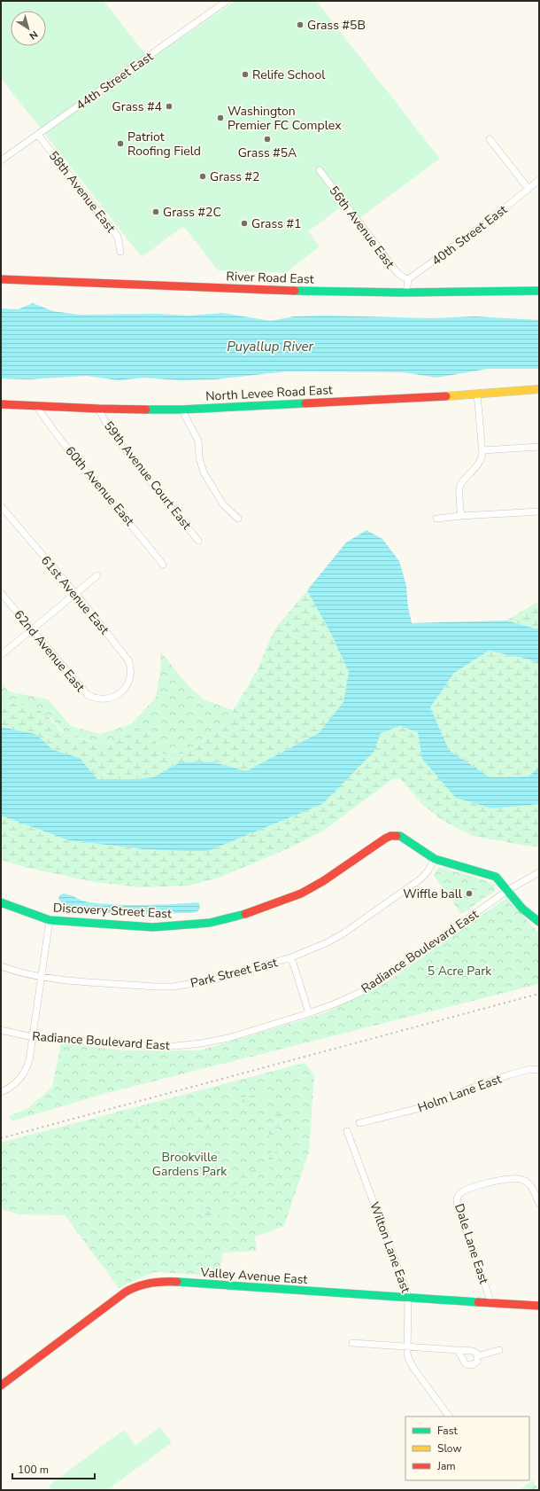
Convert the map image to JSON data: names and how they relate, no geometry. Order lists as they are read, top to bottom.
{
  "streets": {
    "street": [
      "44th Street East",
      "58th Avenue East",
      "56th Avenue East",
      "40th Street East",
      "River Road East",
      "North Levee Road East",
      "59th Avenue Court East",
      "60th Avenue East",
      "61st Avenue East",
      "62nd Avenue East",
      "Discovery Street East",
      "Radiance Boulevard East",
      "Park Street East",
      "Holm Lane East",
      "Dale Lane East",
      "Wilton Lane East",
      "Valley Avenue East"
    ]
  },
  "crossings": [
    ["44th Street East", "58th Avenue East"],
    ["56th Avenue East", "40th Street East"],
    ["North Levee Road East", "59th Avenue Court East"],
    ["North Levee Road East", "60th Avenue East"],
    ["61st Avenue East", "62nd Avenue East"],
    ["Discovery Street East", "Park Street East"],
    ["Dale Lane East", "Valley Avenue East"],
    ["Wilton Lane East", "Valley Avenue East"]
  ],
  "water": ["Puyallup River"],
  "parks": ["5 Acre Park", "Brookville Gardens Park"],
  "places": [
    "Grass #5B",
    "Relife School",
    "Grass #4",
    "Washington Premier FC Complex",
    "Grass #5A",
    "Patriot Roofing Field",
    "Grass #2",
    "Grass #2C",
    "Grass #1",
    "Wiffle ball"
  ],
  "legend": ["Fast", "Slow", "Jam"],
  "scale_bar": "100 m",
  "north": "bottom right"
}
